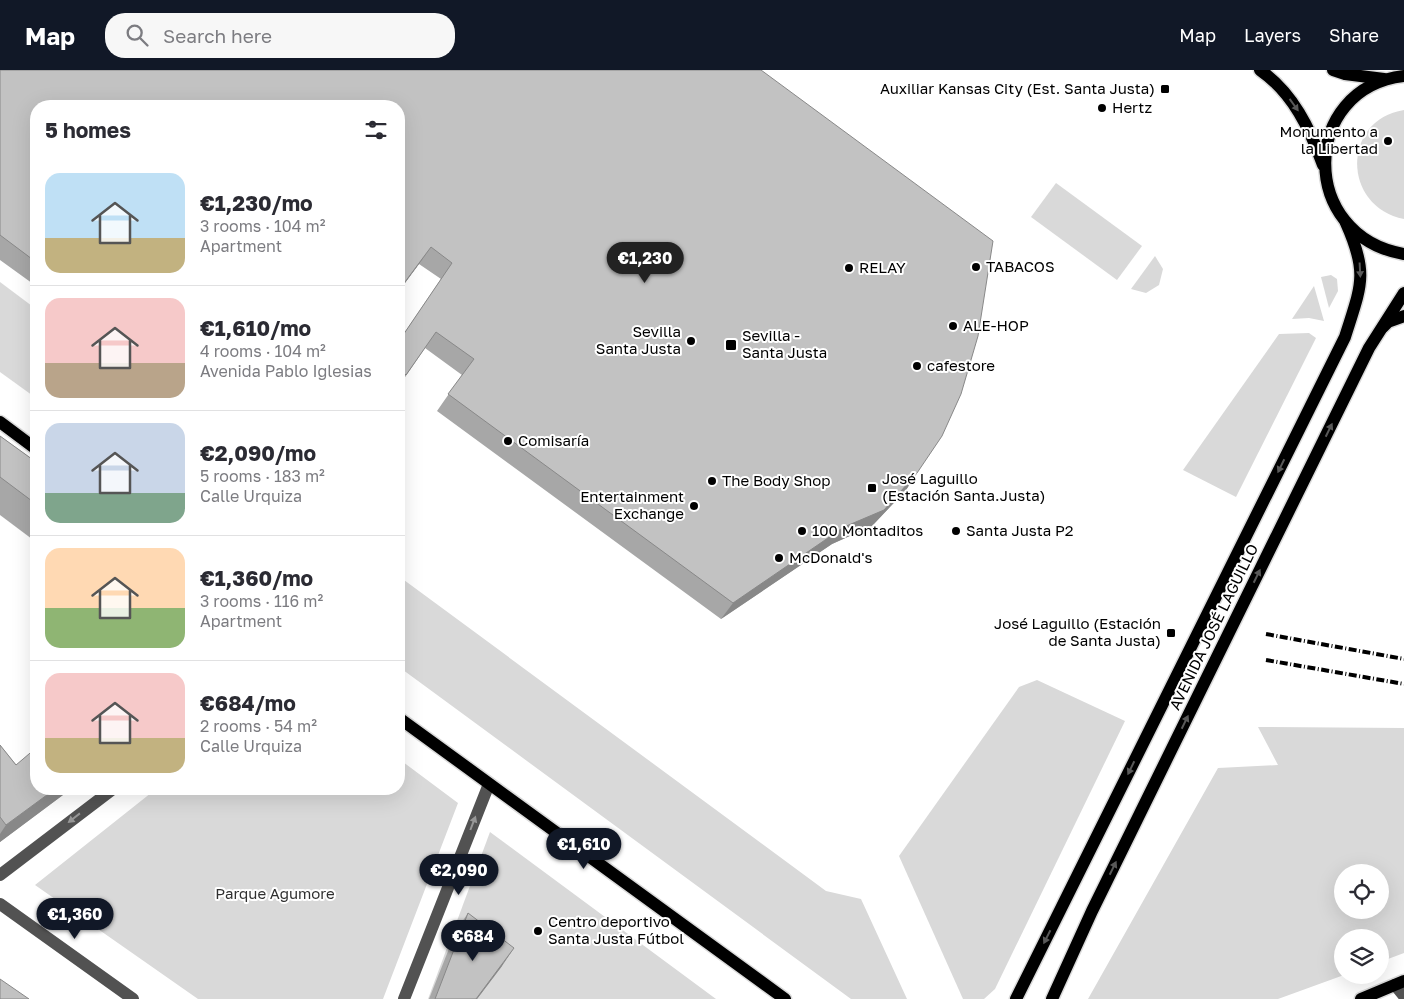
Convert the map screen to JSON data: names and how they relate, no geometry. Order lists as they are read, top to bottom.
{
  "streets": {
    "main road": ["AVENIDA JOSÉ LAGUILLO"]
  },
  "parks": ["Parque Agumore"],
  "places": {
    "transit": [
      "Auxiliar Kansas City (Est. Santa Justa)",
      "Sevilla - Santa Justa",
      "José Laguillo (Estación Santa.Justa)",
      "José Laguillo (Estación de Santa Justa)"
    ],
    "other": [
      "Hertz",
      "Monumento a la Libertad",
      "TABACOS",
      "RELAY",
      "ALE-HOP",
      "Sevilla Santa Justa",
      "cafestore",
      "Comisaría",
      "The Body Shop",
      "Entertainment Exchange",
      "100 Montaditos",
      "Santa Justa P2",
      "McDonald's",
      "Centro deportivo Santa Justa Fútbol"
    ]
  },
  "page": {
    "header": "Map",
    "search": "Search here",
    "nav": ["Map", "Layers", "Share"],
    "heading": "5 homes",
    "list": [
      {
        "name": "€1,230/mo",
        "note": "3 rooms · 104 m² · Apartment"
      },
      {
        "name": "€1,610/mo",
        "note": "4 rooms · 104 m² · Avenida Pablo Iglesias"
      },
      {
        "name": "€2,090/mo",
        "note": "5 rooms · 183 m² · Calle Urquiza"
      },
      {
        "name": "€1,360/mo",
        "note": "3 rooms · 116 m² · Apartment"
      },
      {
        "name": "€684/mo",
        "note": "2 rooms · 54 m² · Calle Urquiza"
      }
    ],
    "price": [
      "€1,230",
      "€1,610",
      "€2,090",
      "€1,360",
      "€684"
    ]
  }
}
